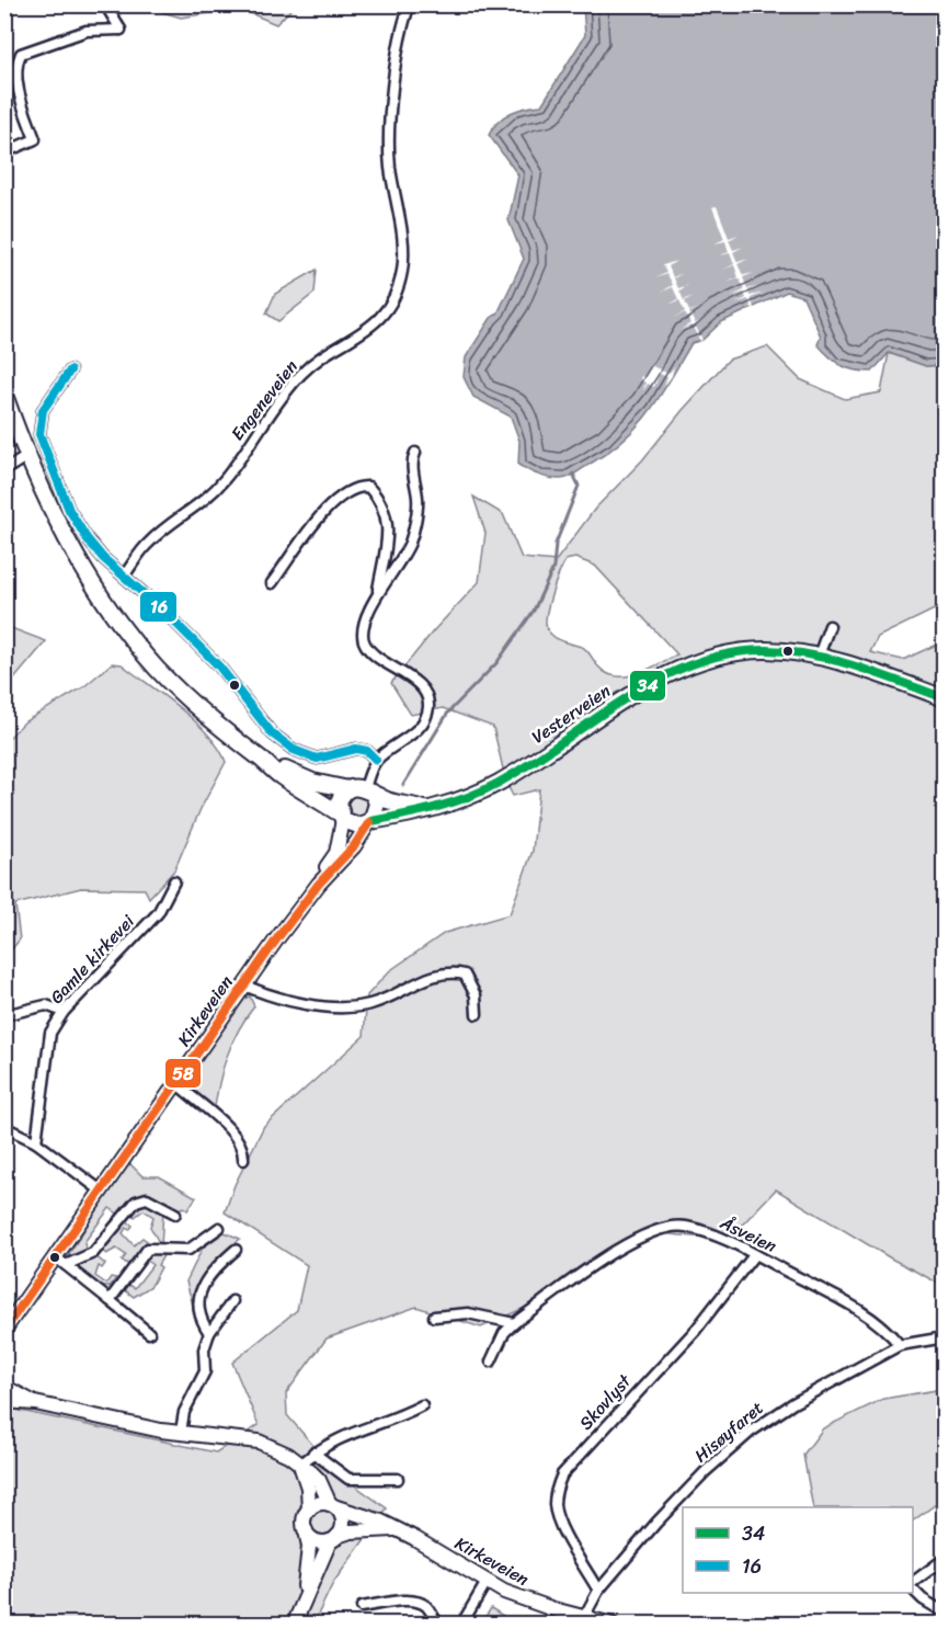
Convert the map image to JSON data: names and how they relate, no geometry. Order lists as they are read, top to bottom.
{
  "streets": {
    "main road": ["Vesterveien", "Kirkeveien"],
    "street": [
      "Engeneveien",
      "Gamle kirkevei",
      "Åsveien",
      "Skovlyst",
      "Hisøyfaret"
    ]
  },
  "crossings": [
    ["Vesterveien", "Kirkeveien"],
    ["Kirkeveien", "Hisøyfaret"],
    ["Åsveien", "Skovlyst"],
    ["Åsveien", "Hisøyfaret"],
    ["Skovlyst", "Hisøyfaret"]
  ],
  "lines": ["transit line 16", "transit line 34", "transit line 58"],
  "legend": ["34", "16"]
}
